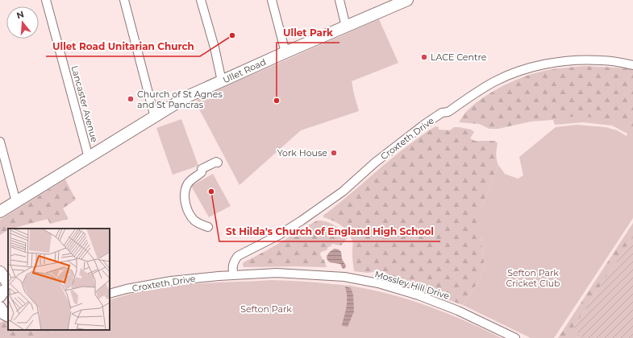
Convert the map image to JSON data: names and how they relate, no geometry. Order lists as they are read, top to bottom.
{
  "streets": {
    "main road": ["Ullet Road"],
    "street": ["Lancaster Avenue", "Croxteth Drive", "Mossley Hill Drive"]
  },
  "crossings": [
    ["Ullet Road", "Lancaster Avenue"],
    ["Croxteth Drive", "Mossley Hill Drive"]
  ],
  "parks": ["Sefton Park Cricket Club", "Sefton Park"],
  "places": [
    "Ullet Road Unitarian Church",
    "LACE Centre",
    "Church of St Agnes and St Pancras",
    "Ullet Park",
    "York House",
    "St Hilda's Church of England High School"
  ],
  "north": "top"
}
